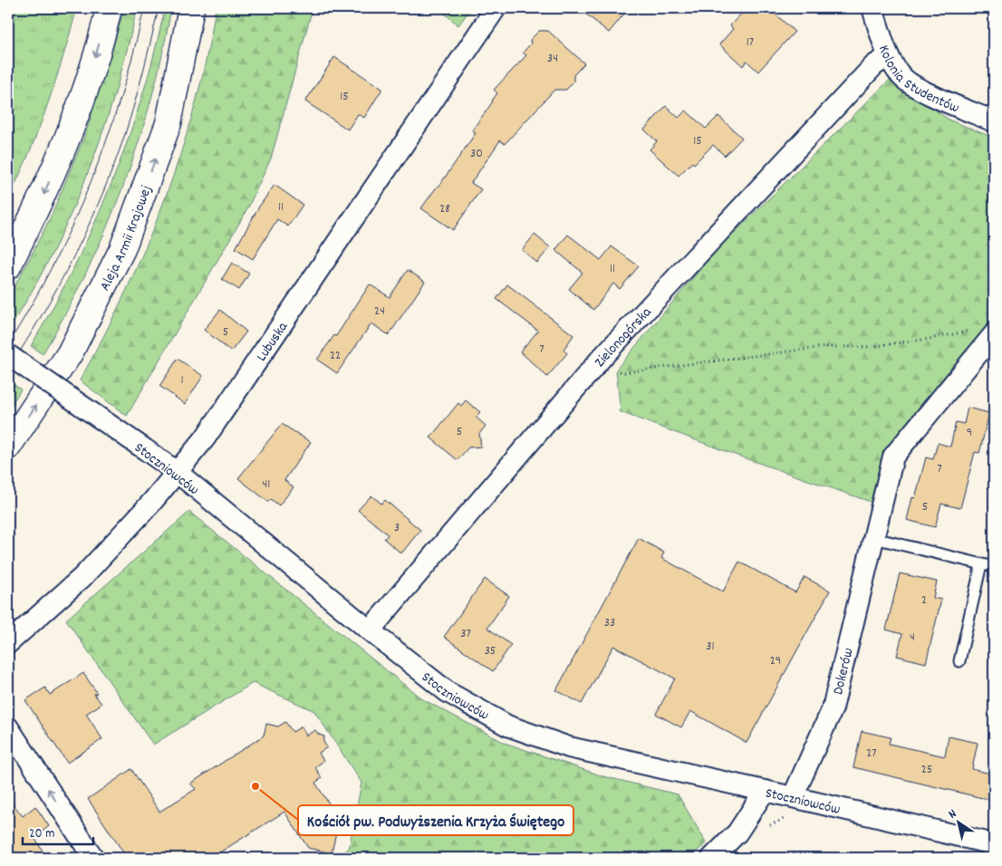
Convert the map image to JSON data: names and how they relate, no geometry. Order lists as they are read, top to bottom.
{
  "streets": {
    "main road": ["Aleja Armii Krajowej"],
    "street": [
      "Kolonia Studentów",
      "Zielonogórska",
      "Lubuska",
      "Stoczniowców",
      "Dokerów"
    ]
  },
  "crossings": [
    ["Kolonia Studentów", "Zielonogórska"],
    ["Zielonogórska", "Stoczniowców"],
    ["Lubuska", "Stoczniowców"],
    ["Stoczniowców", "Dokerów"]
  ],
  "places": ["Kościół pw. Podwyższenia Krzyża Świętego"],
  "house_numbers": [
    "17",
    "34",
    "15",
    "15",
    "30",
    "11",
    "28",
    "11",
    "24",
    "5",
    "7",
    "22",
    "1",
    "5",
    "9",
    "7",
    "41",
    "5",
    "3",
    "2",
    "33",
    "37",
    "4",
    "31",
    "35",
    "29",
    "27",
    "25"
  ],
  "scale_bar": "20 m",
  "north": "top left"
}
